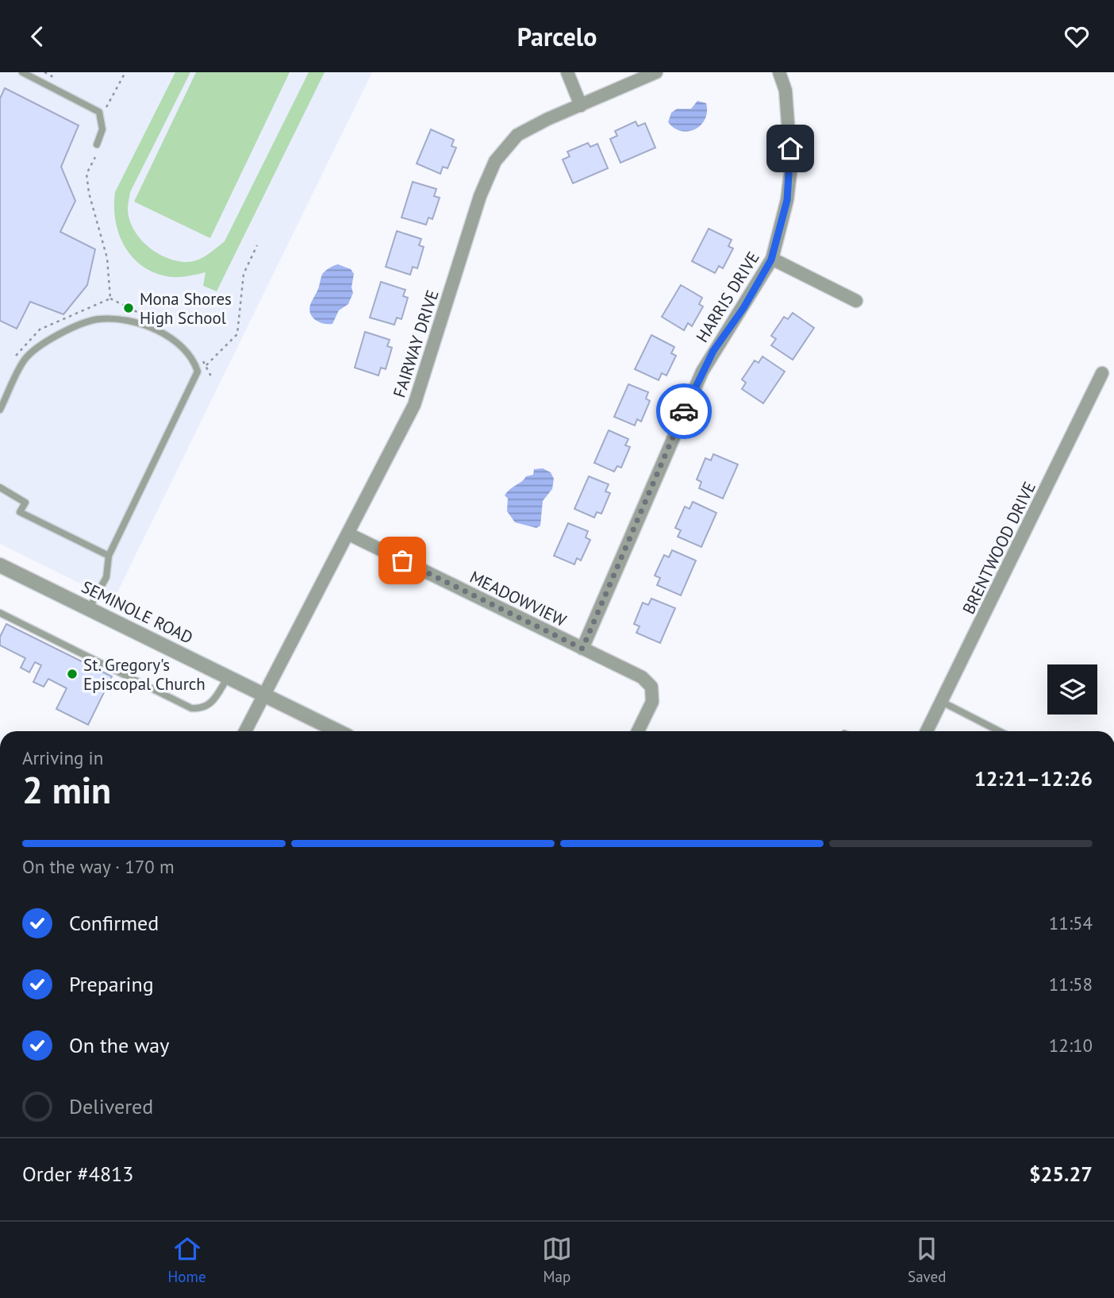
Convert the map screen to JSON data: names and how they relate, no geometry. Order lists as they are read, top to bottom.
{
  "streets": {
    "street": [
      "HARRIS DRIVE",
      "FAIRWAY DRIVE",
      "BRENTWOOD DRIVE",
      "MEADOWVIEW",
      "SEMINOLE ROAD"
    ]
  },
  "crossings": [
    ["HARRIS DRIVE", "MEADOWVIEW"],
    ["FAIRWAY DRIVE", "MEADOWVIEW"],
    ["FAIRWAY DRIVE", "SEMINOLE ROAD"]
  ],
  "places": ["Mona Shores High School", "St. Gregory's Episcopal Church"],
  "page": {
    "header": "Parcelo",
    "heading": ["2 min", "Arriving in", "12:21–12:26"],
    "panel": ["Order #4813", "$25.27"],
    "bar": "On the way · 170 m",
    "list": [
      ["Confirmed", "11:54"],
      ["Preparing", "11:58"],
      ["On the way", "12:10"],
      "Delivered"
    ],
    "tabs": ["Home", "Map", "Saved"]
  }
}
